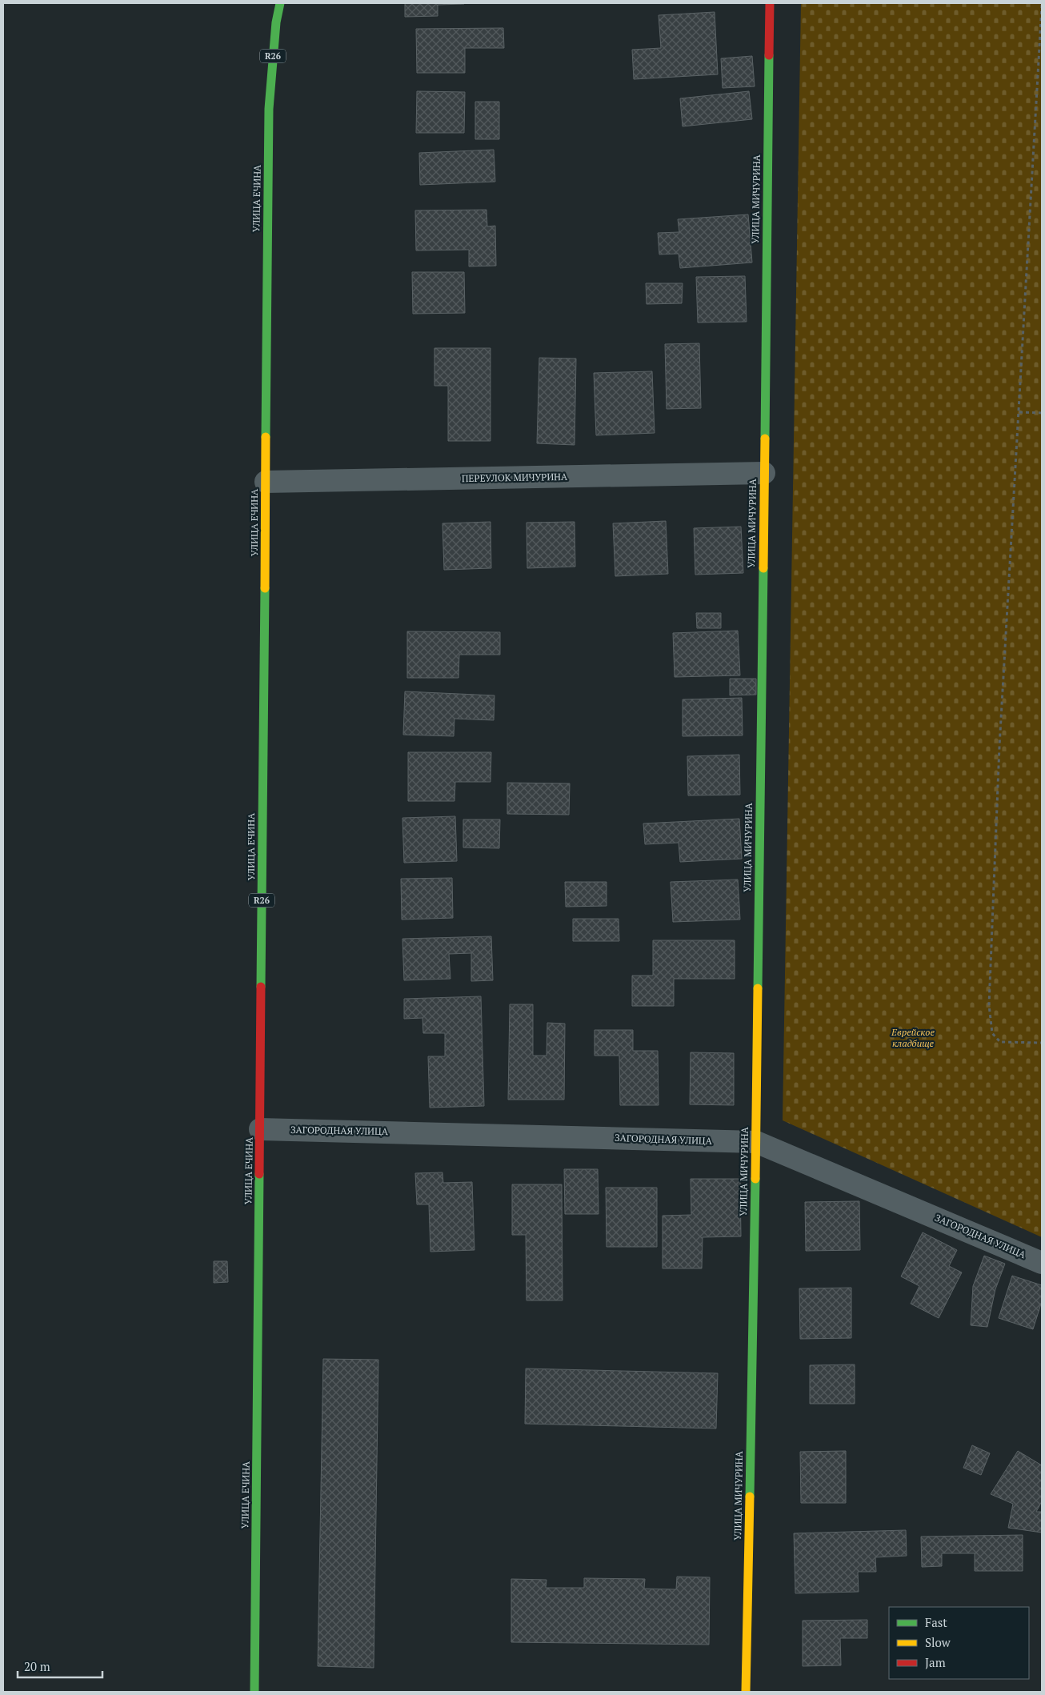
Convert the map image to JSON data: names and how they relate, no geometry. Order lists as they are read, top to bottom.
{
  "streets": {
    "street": [
      "R26",
      "УЛИЦА ЕЧИНА",
      "УЛИЦА МИЧУРИНА",
      "ПЕРЕУЛОК МИЧУРИНА",
      "ЗАГОРОДНАЯ УЛИЦА"
    ]
  },
  "crossings": [
    ["УЛИЦА ЕЧИНА", "ПЕРЕУЛОК МИЧУРИНА"],
    ["УЛИЦА ЕЧИНА", "ЗАГОРОДНАЯ УЛИЦА"],
    ["УЛИЦА МИЧУРИНА", "ПЕРЕУЛОК МИЧУРИНА"],
    ["УЛИЦА МИЧУРИНА", "ЗАГОРОДНАЯ УЛИЦА"]
  ],
  "parks": ["Еврейское кладбище"],
  "legend": ["Fast", "Slow", "Jam"],
  "scale_bar": "20 m"
}
